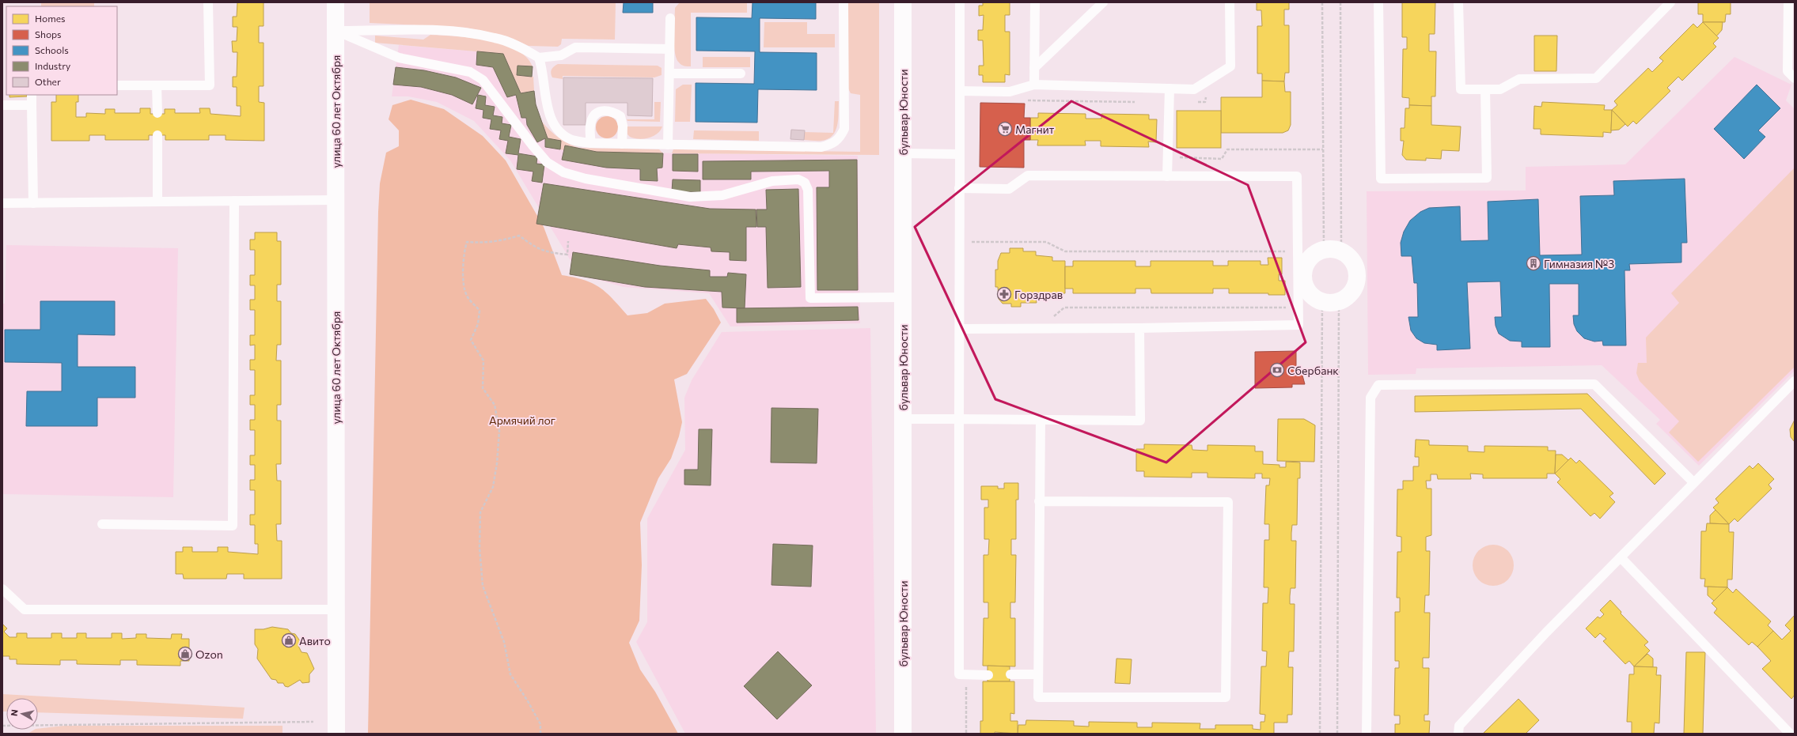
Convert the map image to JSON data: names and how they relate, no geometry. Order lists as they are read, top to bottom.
{
  "streets": {
    "street": ["улица 60 лет Октября", "бульвар Юности"]
  },
  "parks": ["Армячий лог"],
  "places": {
    "supermarket": ["Магнит"],
    "building": ["Гимназия №3"],
    "pharmacy": ["Горздрав"],
    "bank": ["Сбербанк"],
    "shop": ["Авито", "Ozon"]
  },
  "legend": [
    "Homes",
    "Shops",
    "Schools",
    "Industry",
    "Other"
  ],
  "north": "left"
}
